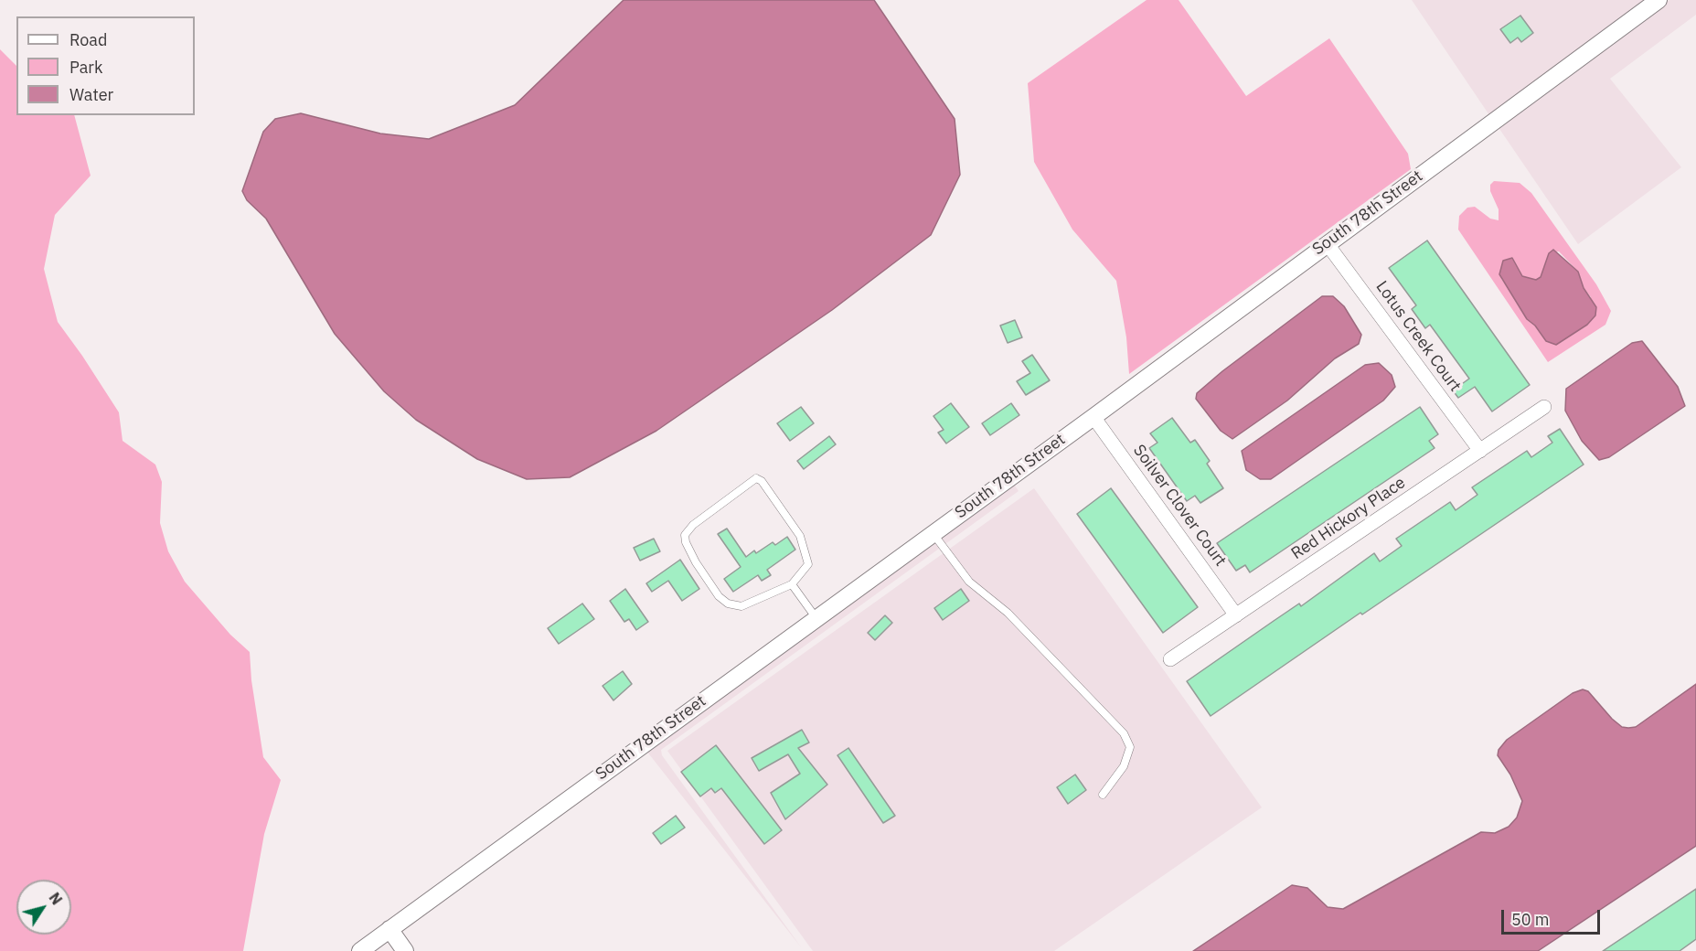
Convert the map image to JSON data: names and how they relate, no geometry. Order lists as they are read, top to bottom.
{
  "streets": {
    "street": [
      "South 78th Street",
      "Lotus Creek Court",
      "Soilver Clover Court",
      "Red Hickory Place"
    ]
  },
  "crossings": [
    ["South 78th Street", "Lotus Creek Court"],
    ["South 78th Street", "Soilver Clover Court"],
    ["Lotus Creek Court", "Red Hickory Place"],
    ["Soilver Clover Court", "Red Hickory Place"]
  ],
  "legend": ["Road", "Park", "Water"],
  "scale_bar": "50 m",
  "north": "top right"
}
